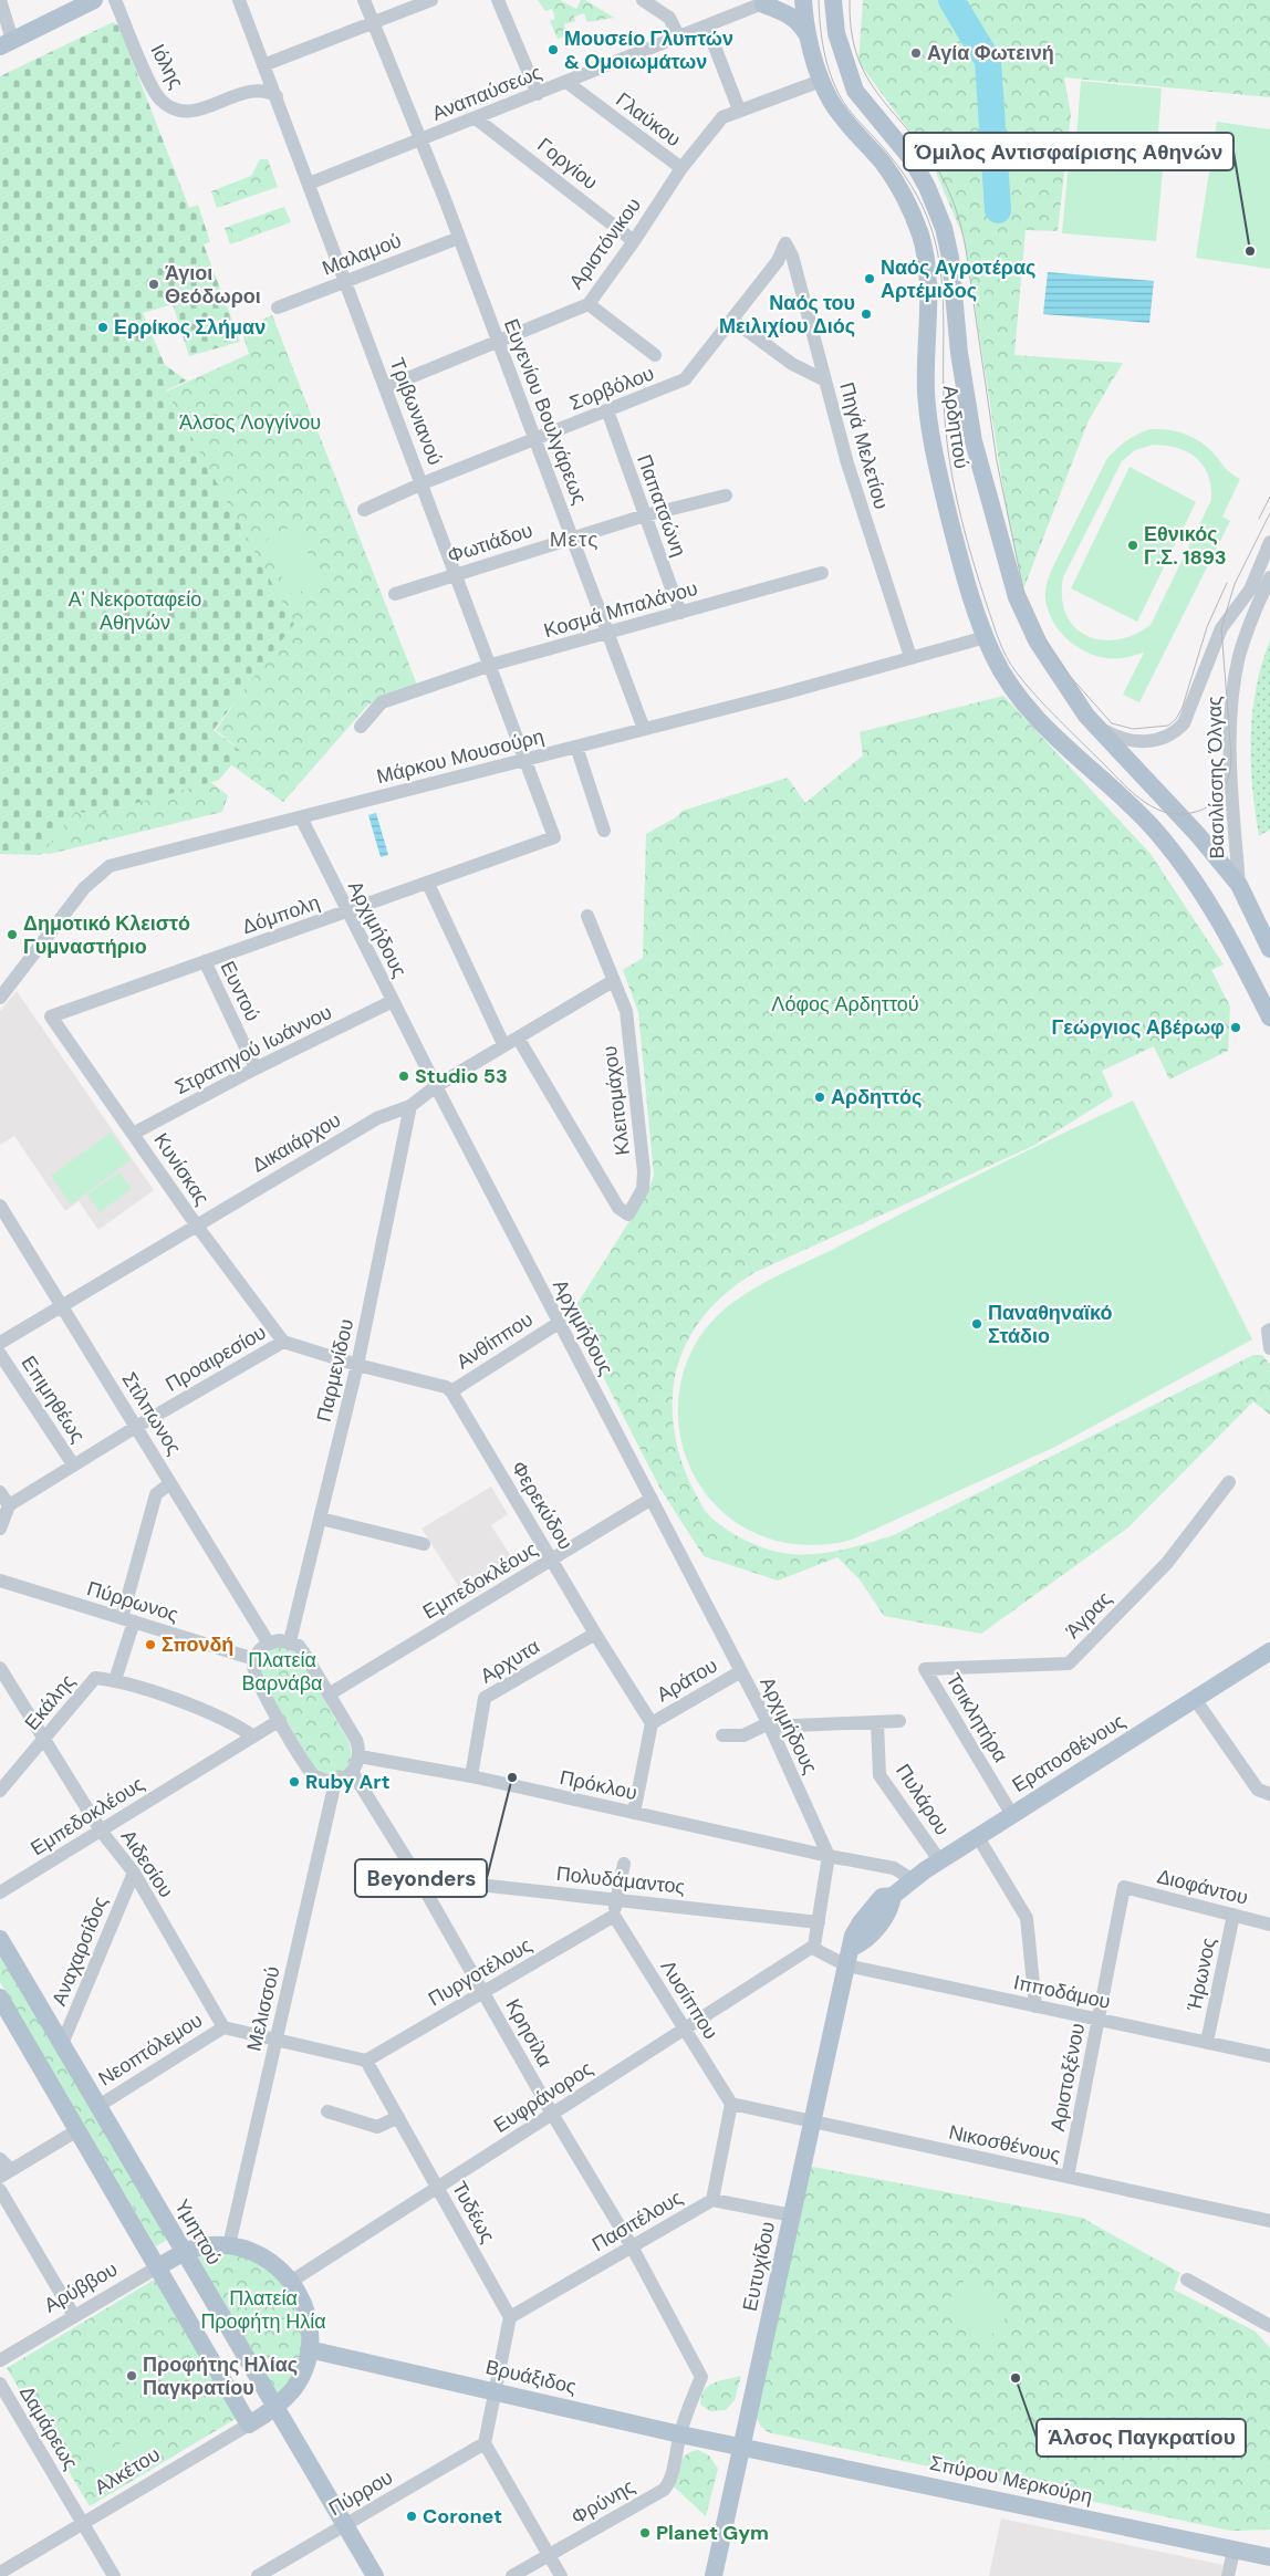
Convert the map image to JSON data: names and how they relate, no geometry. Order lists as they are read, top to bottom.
{
  "streets": {
    "main road": [
      "Αρδηττού",
      "Ερατοσθένους",
      "Υμηττού",
      "Ευτυχίδου",
      "Αρύββου",
      "Βρυάξιδος",
      "Αλκέτου",
      "Σπύρου Μερκούρη"
    ],
    "street": [
      "Ιόλης",
      "Αναπαύσεως",
      "Γλαύκου",
      "Γοργίου",
      "Αριστόνικου",
      "Μαλαμού",
      "Σορβόλου",
      "Τριβωνιανού",
      "Ευγενίου Βουλγάρεως",
      "Πηγά Μελετίου",
      "Παπατσώνη",
      "Φωτιάδου",
      "Κοσμά Μπαλάνου",
      "Μάρκου Μουσούρη",
      "Βασιλίσσης Όλγας",
      "Δόμπολη",
      "Αρχιμήδους",
      "Ευντού",
      "Στρατηγού Ιωάννου",
      "Κλειτομάχου",
      "Δικαιάρχου",
      "Κυνίσκας",
      "Ανθίππου",
      "Προαιρεσίου",
      "Παρμενίδου",
      "Επιμηθέως",
      "Στίλπωνος",
      "Φερεκύδου",
      "Εμπεδοκλέους",
      "Πύρρωνος",
      "Άγρας",
      "Αρχυτα",
      "Αράτου",
      "Εκάλης",
      "Τσικλητήρα",
      "Πρόκλου",
      "Πυλάρου",
      "Αιδεσίου",
      "Πολυδάμαντος",
      "Διοφάντου",
      "Αναχαρσίδος",
      "Πυργοτέλους",
      "Ήρωνος",
      "Ιπποδάμου",
      "Λυσίππου",
      "Μελισσού",
      "Κρησίλα",
      "Νεοπτόλεμου",
      "Αριστοξένου",
      "Ευφράνορος",
      "Νικοσθένους",
      "Τυδέως",
      "Πασιτέλους",
      "Δαμάρεως",
      "Πύρρου",
      "Φρύνης"
    ]
  },
  "crossings": [
    ["Ιόλης", "Τριβωνιανού"],
    ["Αναπαύσεως", "Γλαύκου"],
    ["Αναπαύσεως", "Γοργίου"],
    ["Αναπαύσεως", "Τριβωνιανού"],
    ["Αναπαύσεως", "Ευγενίου Βουλγάρεως"],
    ["Γλαύκου", "Αριστόνικου"],
    ["Γοργίου", "Αριστόνικου"],
    ["Αριστόνικου", "Τριβωνιανού"],
    ["Αριστόνικου", "Ευγενίου Βουλγάρεως"],
    ["Αριστόνικου", "Αρδηττού"],
    ["Μαλαμού", "Τριβωνιανού"],
    ["Μαλαμού", "Ευγενίου Βουλγάρεως"],
    ["Σορβόλου", "Τριβωνιανού"],
    ["Σορβόλου", "Ευγενίου Βουλγάρεως"],
    ["Σορβόλου", "Πηγά Μελετίου"],
    ["Σορβόλου", "Παπατσώνη"],
    ["Τριβωνιανού", "Φωτιάδου"],
    ["Τριβωνιανού", "Κοσμά Μπαλάνου"],
    ["Τριβωνιανού", "Μάρκου Μουσούρη"],
    ["Τριβωνιανού", "Δόμπολη"],
    ["Ευγενίου Βουλγάρεως", "Φωτιάδου"],
    ["Ευγενίου Βουλγάρεως", "Κοσμά Μπαλάνου"],
    ["Ευγενίου Βουλγάρεως", "Μάρκου Μουσούρη"],
    ["Αρδηττού", "Μάρκου Μουσούρη"],
    ["Αρδηττού", "Βασιλίσσης Όλγας"],
    ["Πηγά Μελετίου", "Μάρκου Μουσούρη"],
    ["Παπατσώνη", "Φωτιάδου"],
    ["Παπατσώνη", "Κοσμά Μπαλάνου"],
    ["Μάρκου Μουσούρη", "Αρχιμήδους"],
    ["Δόμπολη", "Αρχιμήδους"],
    ["Δόμπολη", "Ευντού"],
    ["Δόμπολη", "Κυνίσκας"],
    ["Αρχιμήδους", "Στρατηγού Ιωάννου"],
    ["Αρχιμήδους", "Δικαιάρχου"],
    ["Αρχιμήδους", "Ανθίππου"],
    ["Αρχιμήδους", "Εμπεδοκλέους"],
    ["Αρχιμήδους", "Αράτου"],
    ["Αρχιμήδους", "Πρόκλου"],
    ["Ευντού", "Στρατηγού Ιωάννου"],
    ["Στρατηγού Ιωάννου", "Κυνίσκας"],
    ["Κλειτομάχου", "Δικαιάρχου"],
    ["Δικαιάρχου", "Κυνίσκας"],
    ["Δικαιάρχου", "Παρμενίδου"],
    ["Δικαιάρχου", "Στίλπωνος"],
    ["Κυνίσκας", "Προαιρεσίου"],
    ["Ανθίππου", "Φερεκύδου"],
    ["Προαιρεσίου", "Παρμενίδου"],
    ["Προαιρεσίου", "Επιμηθέως"],
    ["Προαιρεσίου", "Στίλπωνος"],
    ["Φερεκύδου", "Εμπεδοκλέους"],
    ["Φερεκύδου", "Αρχυτα"],
    ["Φερεκύδου", "Αράτου"],
    ["Εμπεδοκλέους", "Αιδεσίου"],
    ["Άγρας", "Τσικλητήρα"],
    ["Αρχυτα", "Πρόκλου"],
    ["Εκάλης", "Αιδεσίου"],
    ["Τσικλητήρα", "Ερατοσθένους"],
    ["Ερατοσθένους", "Πρόκλου"],
    ["Ερατοσθένους", "Πυλάρου"],
    ["Ερατοσθένους", "Ιπποδάμου"],
    ["Ερατοσθένους", "Ευτυχίδου"],
    ["Αιδεσίου", "Αναχαρσίδος"],
    ["Αιδεσίου", "Νεοπτόλεμου"],
    ["Πολυδάμαντος", "Κρησίλα"],
    ["Διοφάντου", "Ήρωνος"],
    ["Διοφάντου", "Αριστοξένου"],
    ["Αναχαρσίδος", "Υμηττού"],
    ["Πυργοτέλους", "Λυσίππου"],
    ["Πυργοτέλους", "Κρησίλα"],
    ["Πυργοτέλους", "Τυδέως"],
    ["Ήρωνος", "Ιπποδάμου"],
    ["Ιπποδάμου", "Αριστοξένου"],
    ["Ιπποδάμου", "Ευφράνορος"],
    ["Ιπποδάμου", "Ευτυχίδου"],
    ["Λυσίππου", "Ευφράνορος"],
    ["Λυσίππου", "Νικοσθένους"],
    ["Κρησίλα", "Ευφράνορος"],
    ["Κρησίλα", "Πασιτέλους"],
    ["Κρησίλα", "Βρυάξιδος"],
    ["Κρησίλα", "Φρύνης"],
    ["Νεοπτόλεμου", "Υμηττού"],
    ["Αριστοξένου", "Νικοσθένους"],
    ["Ευφράνορος", "Τυδέως"],
    ["Νικοσθένους", "Ευτυχίδου"],
    ["Τυδέως", "Πασιτέλους"],
    ["Πασιτέλους", "Ευτυχίδου"],
    ["Υμηττού", "Αρύββου"],
    ["Υμηττού", "Αλκέτου"],
    ["Υμηττού", "Πύρρου"],
    ["Ευτυχίδου", "Βρυάξιδος"],
    ["Ευτυχίδου", "Σπύρου Μερκούρη"],
    ["Βρυάξιδος", "Σπύρου Μερκούρη"],
    ["Βρυάξιδος", "Φρύνης"],
    ["Δαμάρεως", "Αλκέτου"]
  ],
  "districts": ["Μετς"],
  "parks": [
    "Άλσος Λογγίνου",
    "Α' Νεκροταφείο Αθηνών",
    "Λόφος Αρδηττού",
    "Πλατεία Βαρνάβα",
    "Πλατεία Προφήτη Ηλία"
  ],
  "places": [
    "Μουσείο Γλυπτών & Ομοιωμάτων",
    "Αγία Φωτεινή",
    "Όμιλος Αντισφαίρισης Αθηνών",
    "Ναός Αγροτέρας Αρτέμιδος",
    "Άγιοι Θεόδωροι",
    "Ναός του Μειλιχίου Διός",
    "Ερρίκος Σλήμαν",
    "Εθνικός Γ.Σ. 1893",
    "Δημοτικό Κλειστό Γυμναστήριο",
    "Γεώργιος Αβέρωφ",
    "Studio 53",
    "Αρδηττός",
    "Παναθηναϊκό Στάδιο",
    "Σπονδή",
    "Beyonders",
    "Ruby Art",
    "Προφήτης Ηλίας Παγκρατίου",
    "Άλσος Παγκρατίου",
    "Coronet",
    "Planet Gym"
  ]
}
